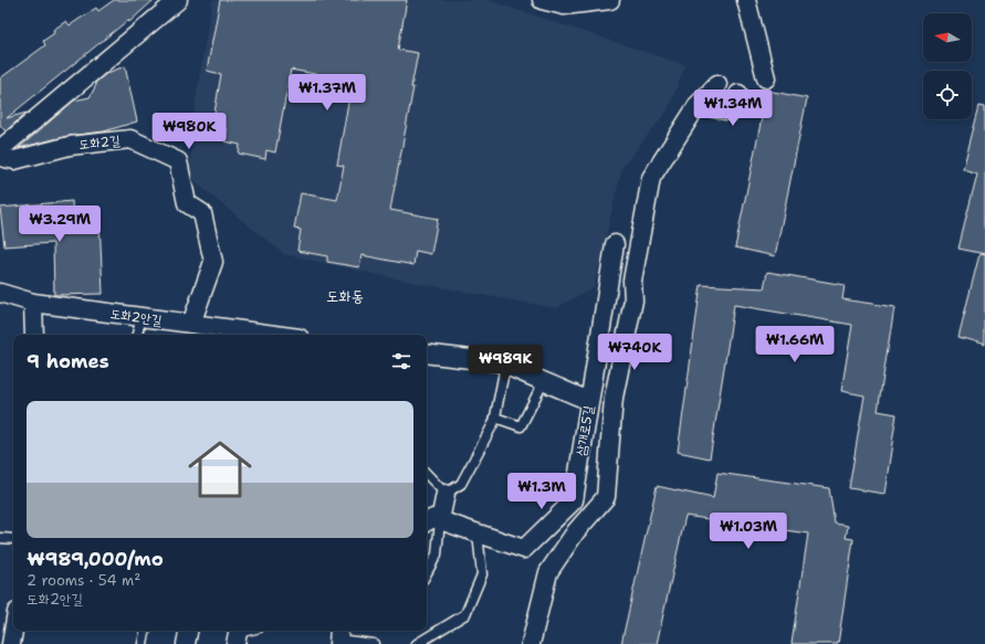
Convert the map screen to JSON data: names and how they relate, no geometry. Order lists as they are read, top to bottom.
{
  "streets": {
    "street": ["도화2길", "도화2안길", "삼개로5길"]
  },
  "crossings": [
    ["도화2길", "도화2안길"]
  ],
  "districts": ["도화동"],
  "north": "left",
  "page": {
    "price": [
      "₩1.37M",
      "₩1.34M",
      "₩980K",
      "₩3.29M",
      "₩1.66M",
      "₩740K",
      "₩989K",
      "₩1.3M",
      "₩1.03M"
    ],
    "heading": "9 homes",
    "list": [
      {
        "name": "₩989,000/mo",
        "note": "2 rooms · 54 m² · 도화2안길"
      }
    ]
  }
}
